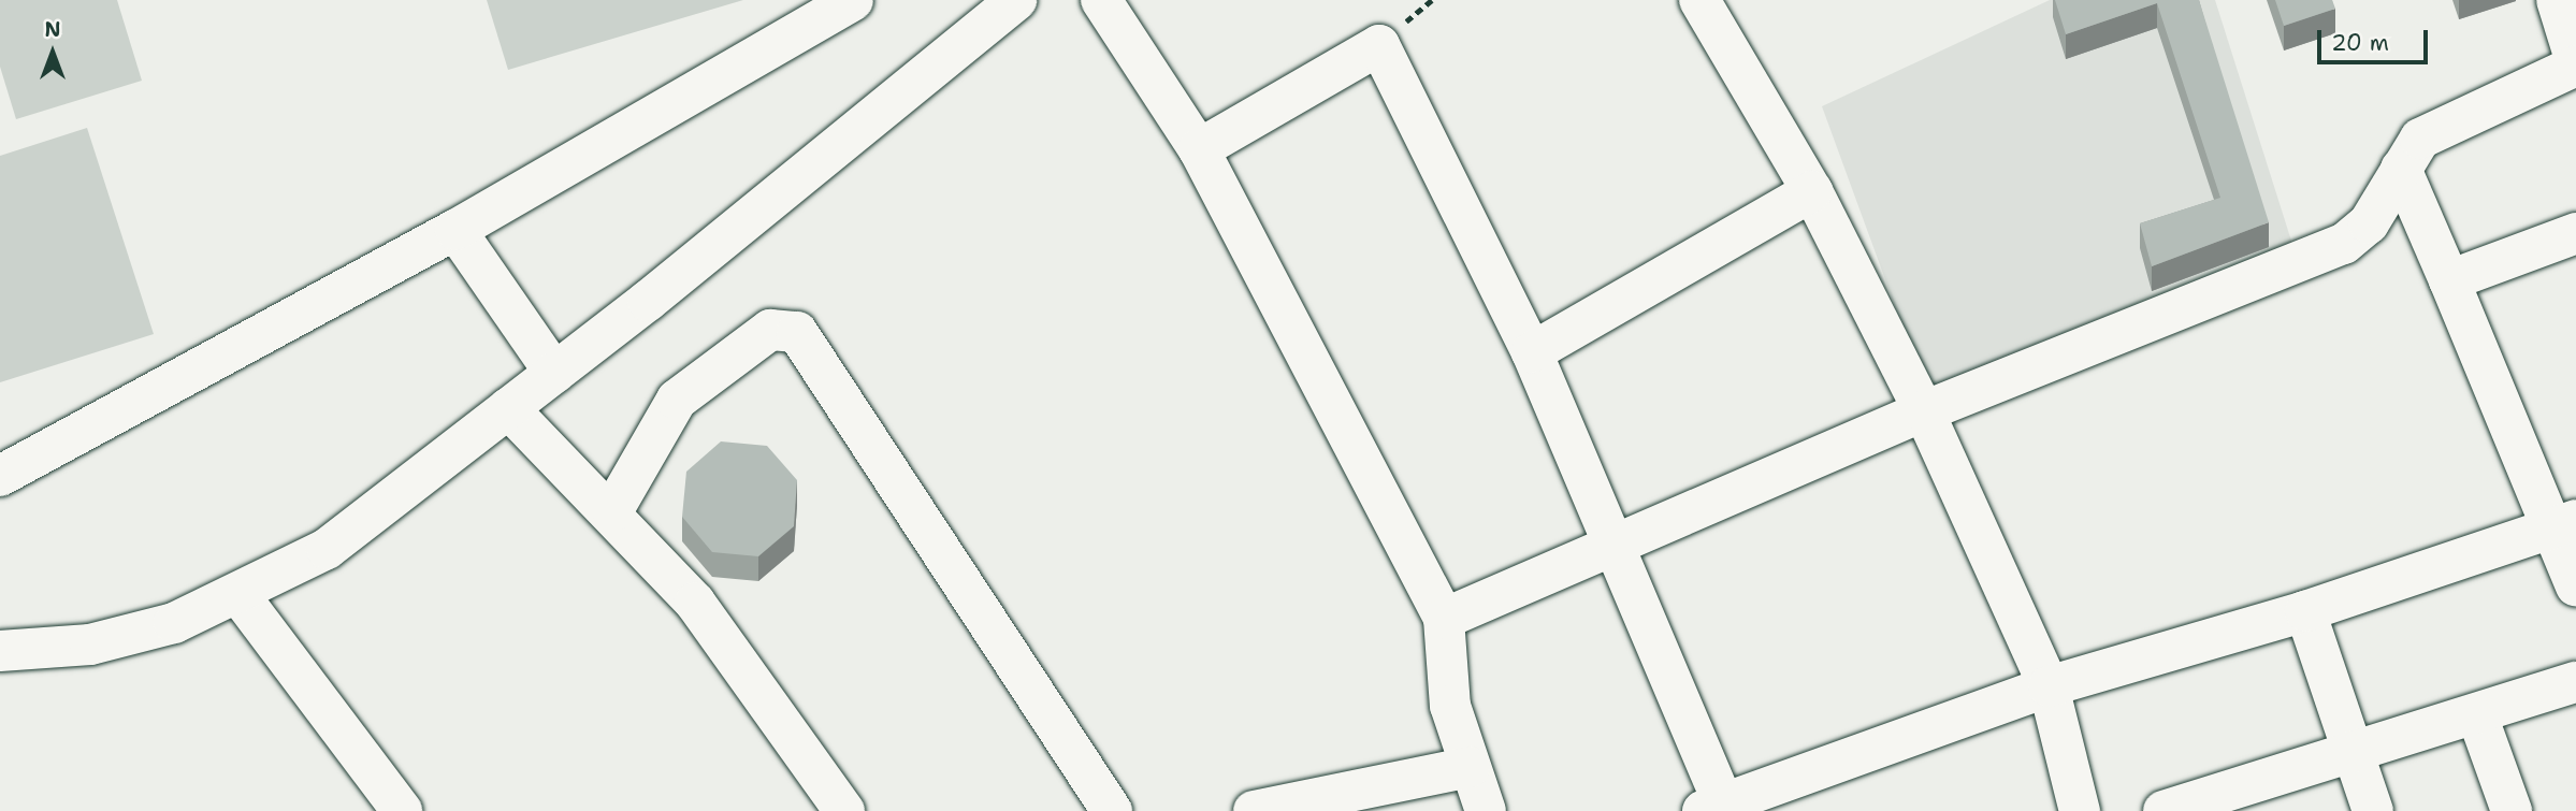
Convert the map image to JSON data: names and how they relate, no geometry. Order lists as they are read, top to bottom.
{
  "scale_bar": "20 m",
  "north": "top"
}
